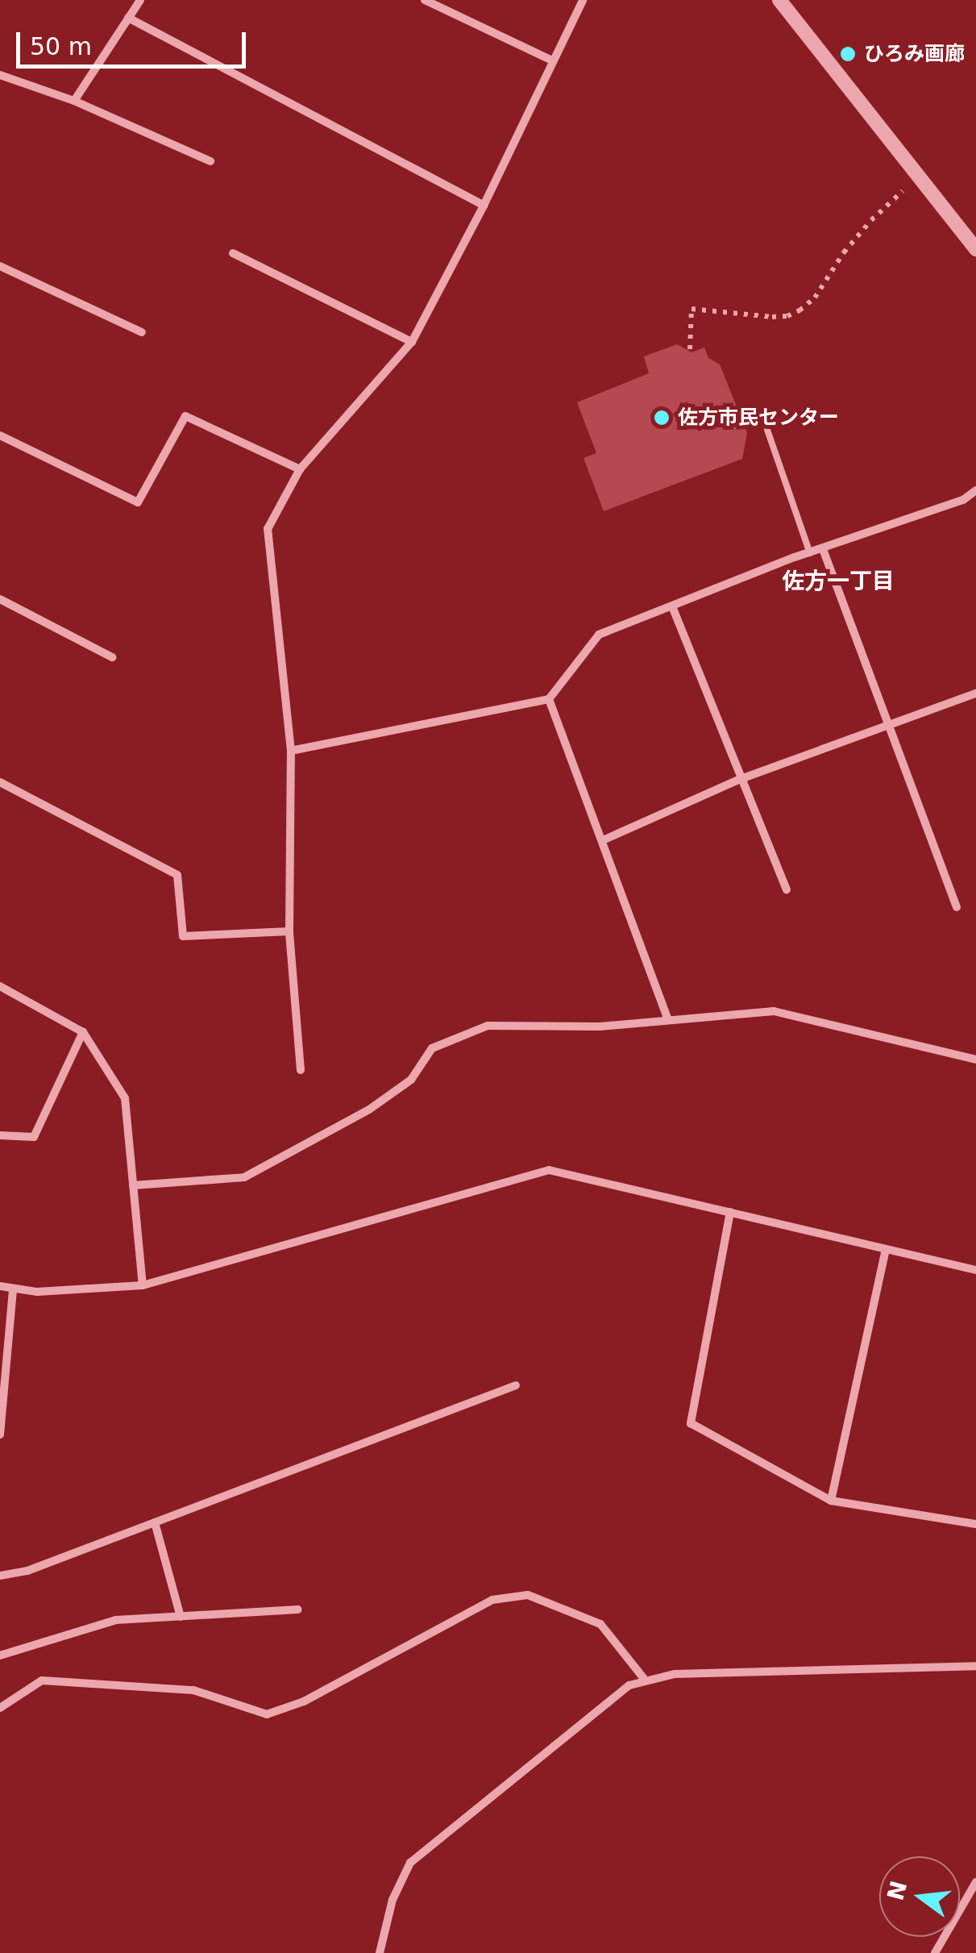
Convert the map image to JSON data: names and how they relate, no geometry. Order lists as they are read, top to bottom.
{
  "districts": ["佐方一丁目"],
  "places": ["ひろみ画廊", "佐方市民センター"],
  "scale_bar": "50 m",
  "north": "left"
}
